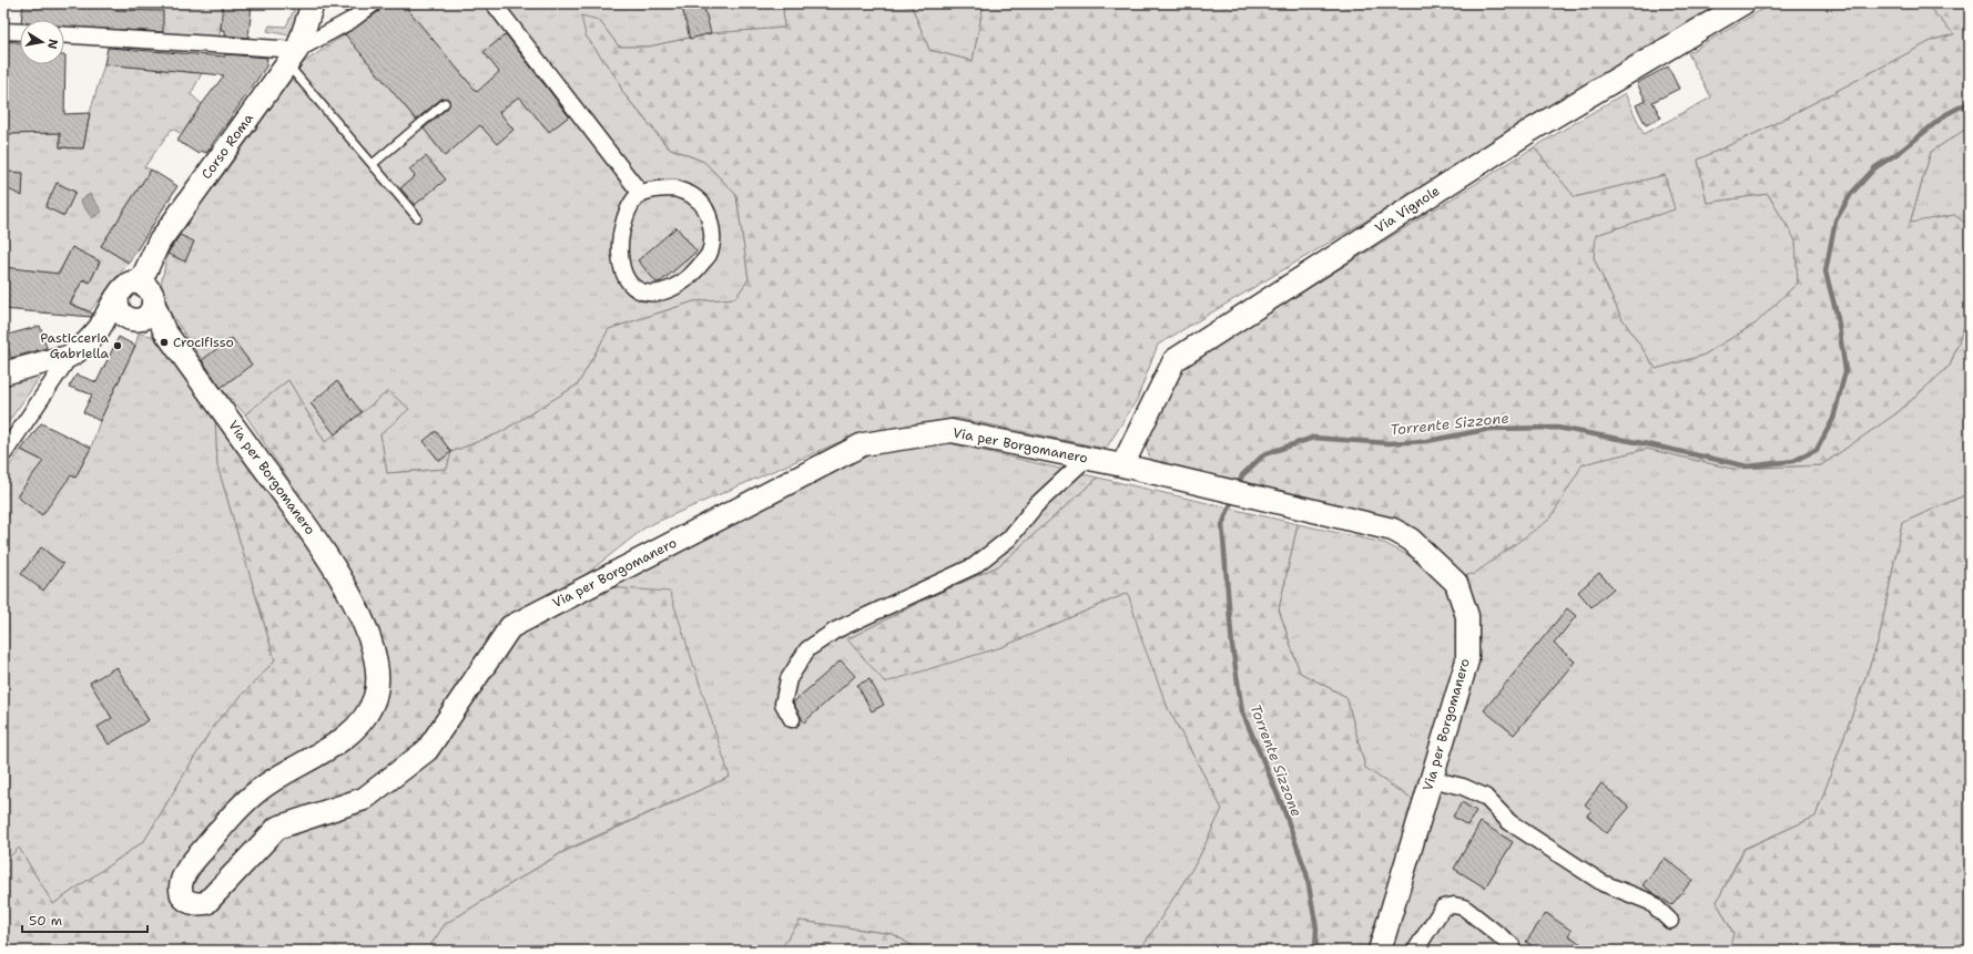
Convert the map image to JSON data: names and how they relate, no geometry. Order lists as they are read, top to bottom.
{
  "streets": {
    "main road": ["Corso Roma", "Via Vignole", "Via per Borgomanero"]
  },
  "crossings": [
    ["Corso Roma", "Via per Borgomanero"],
    ["Via Vignole", "Via per Borgomanero"]
  ],
  "water": ["Torrente Sizzone"],
  "places": ["Crocifisso", "Pasticceria Gabriella"],
  "scale_bar": "50 m",
  "north": "right"
}
